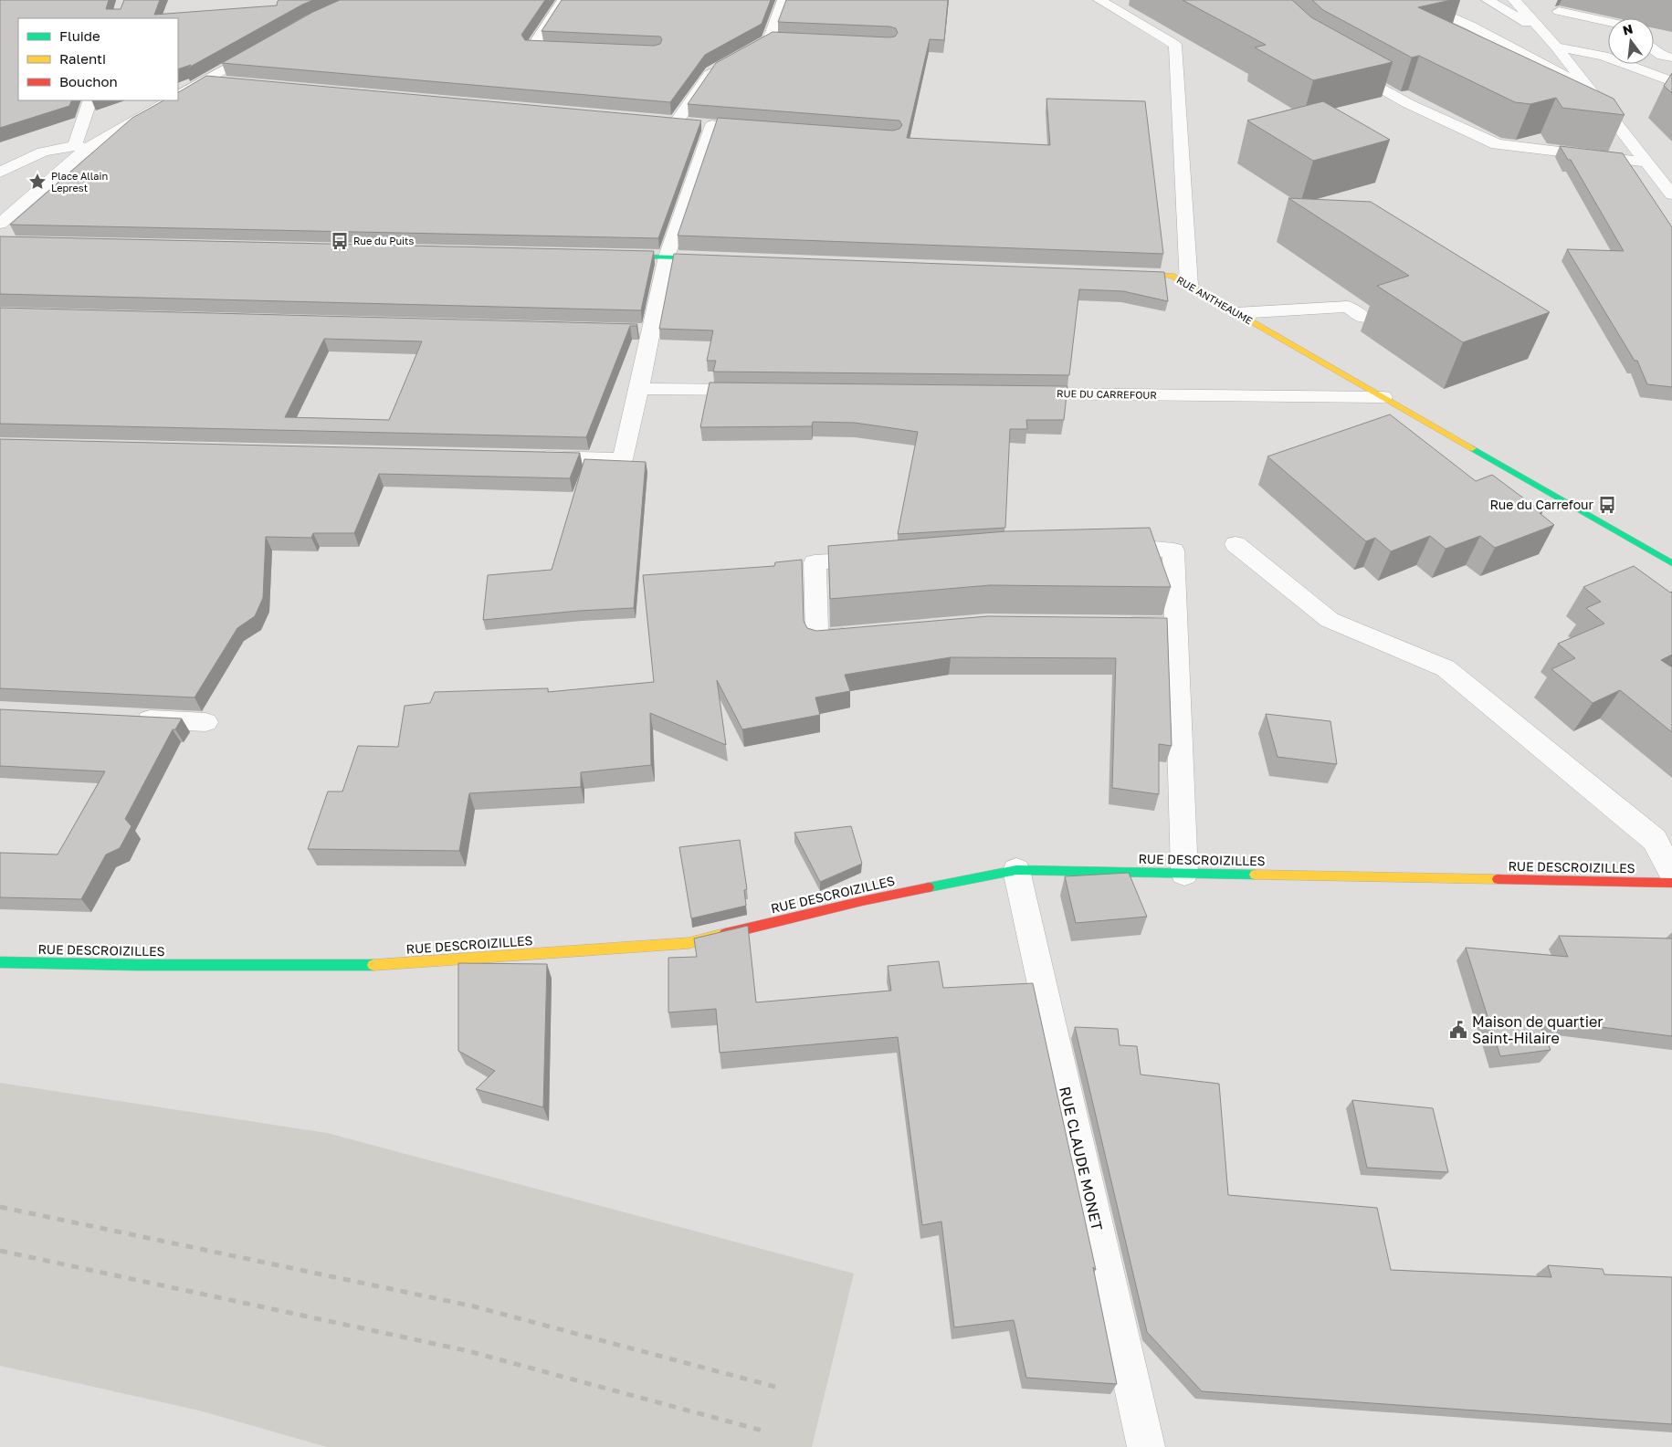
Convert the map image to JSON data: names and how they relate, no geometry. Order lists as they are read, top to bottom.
{
  "streets": {
    "street": [
      "RUE ANTHEAUME",
      "RUE DU CARREFOUR",
      "RUE DESCROIZILLES",
      "RUE CLAUDE MONET"
    ]
  },
  "crossings": [
    ["RUE ANTHEAUME", "RUE DU CARREFOUR"],
    ["RUE DESCROIZILLES", "RUE CLAUDE MONET"]
  ],
  "places": {
    "place": ["Place Allain Leprest"],
    "bus stop": ["Rue du Puits", "Rue du Carrefour"],
    "public building": ["Maison de quartier Saint-Hilaire"]
  },
  "legend": ["Fluide", "Ralenti", "Bouchon"],
  "north": "top"
}
